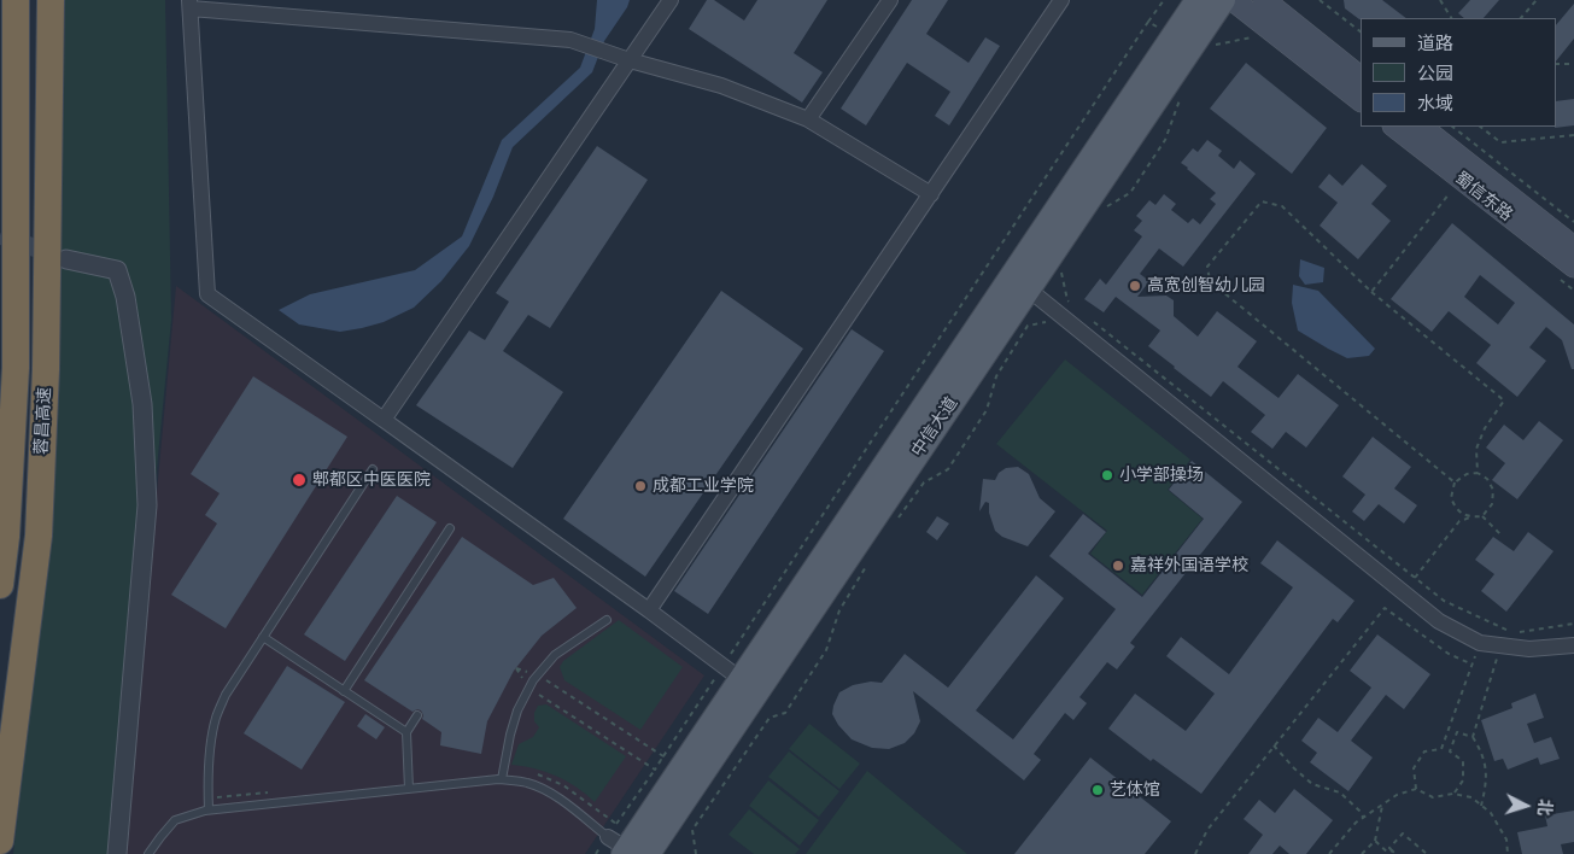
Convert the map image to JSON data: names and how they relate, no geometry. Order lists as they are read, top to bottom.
{
  "streets": {
    "highway": ["蓉昌高速"],
    "main road": ["蜀信东路", "中信大道"]
  },
  "places": [
    "高宽创智幼儿园",
    "小学部操场",
    "郫都区中医医院",
    "成都工业学院",
    "嘉祥外国语学校",
    "艺体馆"
  ],
  "legend": ["道路", "公园", "水域"],
  "north": "right"
}
